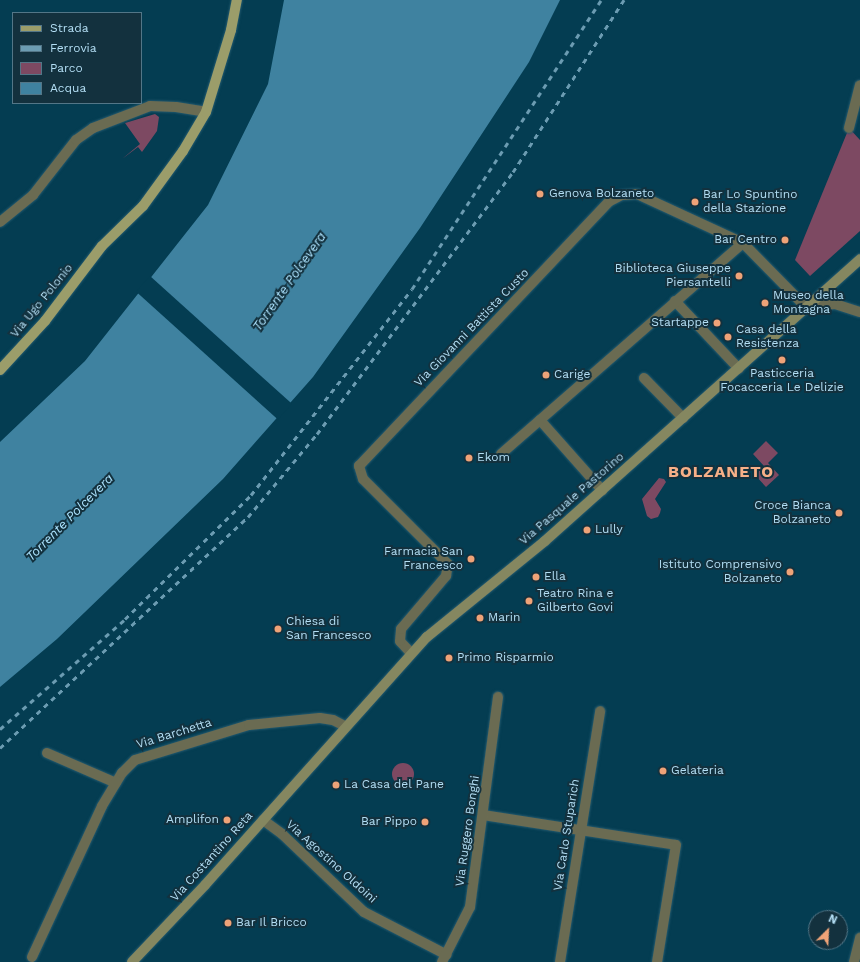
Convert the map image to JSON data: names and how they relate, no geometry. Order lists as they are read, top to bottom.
{
  "streets": {
    "main road": ["Via Ugo Polonio", "Via Pasquale Pastorino", "Via Costantino Reta"],
    "street": [
      "Via Giovanni Battista Custo",
      "Via Barchetta",
      "Via Ruggero Bonghi",
      "Via Carlo Stuparich",
      "Via Agostino Oldoini"
    ]
  },
  "crossings": [
    ["Via Giovanni Battista Custo", "Via Pasquale Pastorino"],
    ["Via Pasquale Pastorino", "Via Barchetta"],
    ["Via Pasquale Pastorino", "Via Costantino Reta"],
    ["Via Ruggero Bonghi", "Via Agostino Oldoini"],
    ["Via Costantino Reta", "Via Agostino Oldoini"]
  ],
  "districts": ["BOLZANETO"],
  "water": ["Torrente Polcevera"],
  "places": [
    "Genova Bolzaneto",
    "Bar Lo Spuntino della Stazione",
    "Bar Centro",
    "Biblioteca Giuseppe Piersantelli",
    "Museo della Montagna",
    "Startappe",
    "Casa della Resistenza",
    "Pasticceria Focacceria Le Delizie",
    "Carige",
    "Ekom",
    "Croce Bianca Bolzaneto",
    "Lully",
    "Farmacia San Francesco",
    "Istituto Comprensivo Bolzaneto",
    "Ella",
    "Teatro Rina e Gilberto Govi",
    "Marin",
    "Chiesa di San Francesco",
    "Primo Risparmio",
    "Gelateria",
    "La Casa del Pane",
    "Amplifon",
    "Bar Pippo",
    "Bar Il Bricco"
  ],
  "legend": [
    "Strada",
    "Ferrovia",
    "Parco",
    "Acqua"
  ],
  "north": "top right"
}
